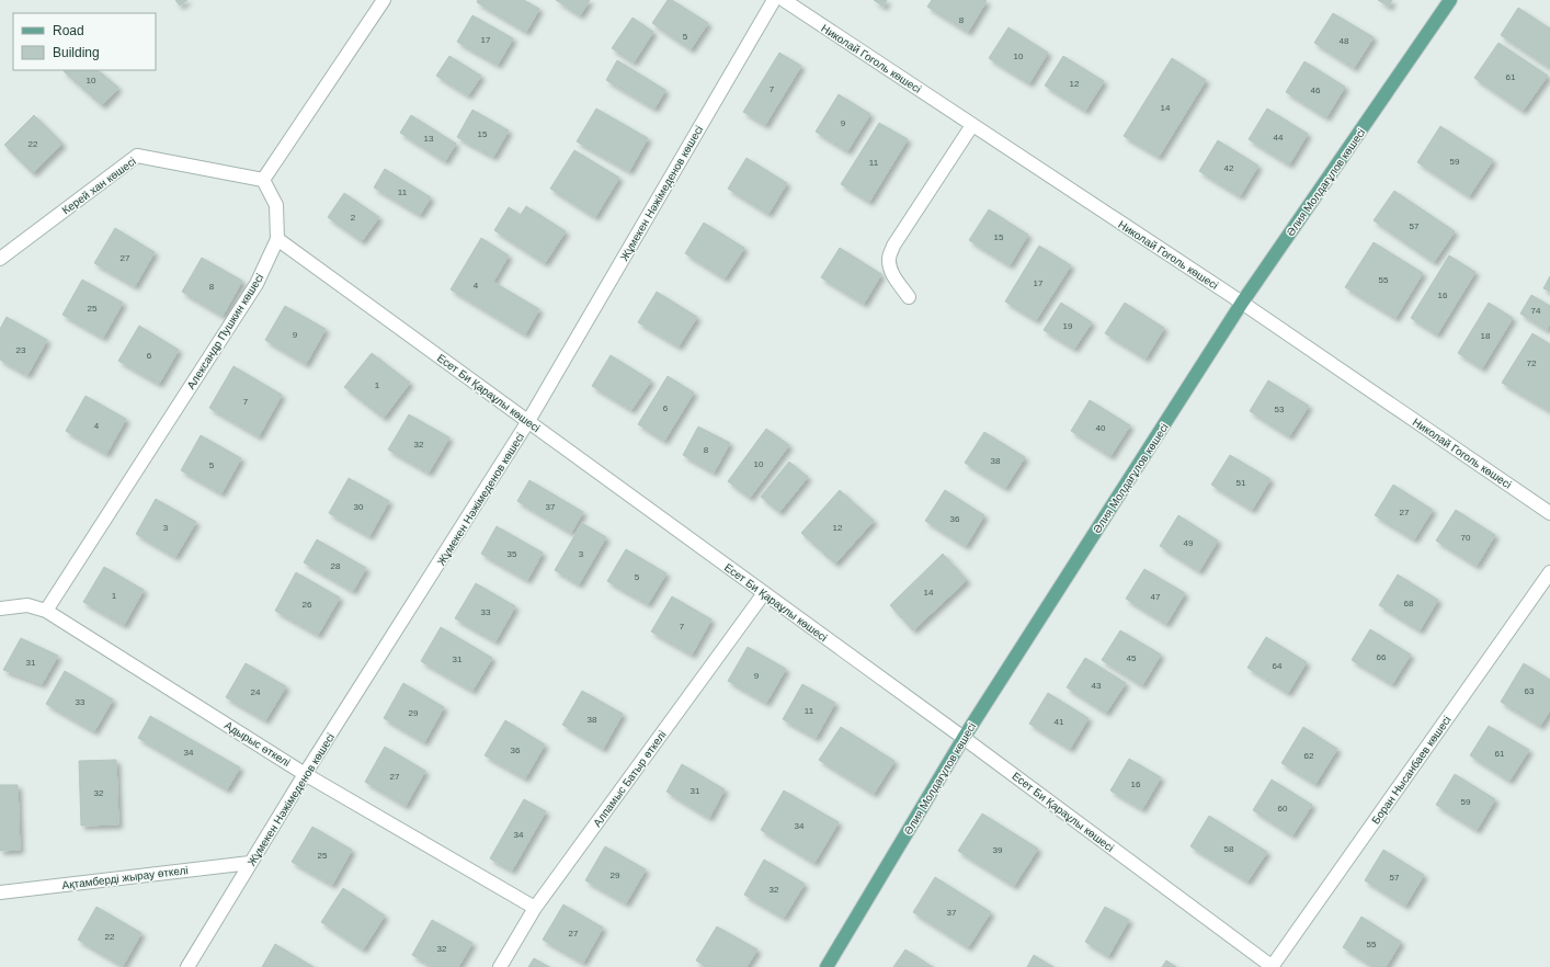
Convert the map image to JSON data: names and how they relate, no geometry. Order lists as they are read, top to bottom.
{
  "streets": {
    "main road": ["Әлия Молдағұлов көшесі"],
    "street": [
      "Николай Гоголь көшесі",
      "Керей хан көшесі",
      "Жұмекен Нәжімеденов көшесі",
      "Александр Пушкин көшесі",
      "Есет Би Қараұлы көшесі",
      "Адырыс өткелі",
      "Боран Нысанбаев көшесі",
      "Алпамыс Батыр өткелі",
      "Ақтамберді жырау өткелі"
    ]
  },
  "crossings": [
    ["Николай Гоголь көшесі", "Әлия Молдағұлов көшесі"],
    ["Әлия Молдағұлов көшесі", "Есет Би Қараұлы көшесі"],
    ["Керей хан көшесі", "Александр Пушкин көшесі"],
    ["Жұмекен Нәжімеденов көшесі", "Есет Би Қараұлы көшесі"],
    ["Жұмекен Нәжімеденов көшесі", "Адырыс өткелі"],
    ["Жұмекен Нәжімеденов көшесі", "Ақтамберді жырау өткелі"],
    ["Александр Пушкин көшесі", "Есет Би Қараұлы көшесі"],
    ["Александр Пушкин көшесі", "Адырыс өткелі"],
    ["Есет Би Қараұлы көшесі", "Боран Нысанбаев көшесі"],
    ["Есет Би Қараұлы көшесі", "Алпамыс Батыр өткелі"],
    ["Адырыс өткелі", "Алпамыс Батыр өткелі"]
  ],
  "house_numbers": [
    "8",
    "5",
    "17",
    "48",
    "10",
    "61",
    "10",
    "12",
    "7",
    "46",
    "14",
    "9",
    "15",
    "44",
    "13",
    "22",
    "59",
    "11",
    "42",
    "11",
    "2",
    "57",
    "15",
    "27",
    "55",
    "17",
    "4",
    "8",
    "16",
    "25",
    "74",
    "19",
    "9",
    "18",
    "23",
    "6",
    "72",
    "1",
    "7",
    "6",
    "53",
    "4",
    "40",
    "32",
    "8",
    "38",
    "10",
    "5",
    "51",
    "30",
    "37",
    "27",
    "36",
    "3",
    "12",
    "70",
    "49",
    "35",
    "3",
    "28",
    "5",
    "14",
    "1",
    "47",
    "68",
    "26",
    "33",
    "7",
    "66",
    "45",
    "31",
    "31",
    "64",
    "9",
    "43",
    "63",
    "24",
    "33",
    "11",
    "29",
    "38",
    "41",
    "36",
    "34",
    "61",
    "62",
    "27",
    "16",
    "31",
    "32",
    "59",
    "60",
    "34",
    "34",
    "58",
    "39",
    "25",
    "29",
    "57",
    "32",
    "37",
    "27",
    "22",
    "55",
    "32"
  ],
  "legend": ["Road", "Building"]
}
